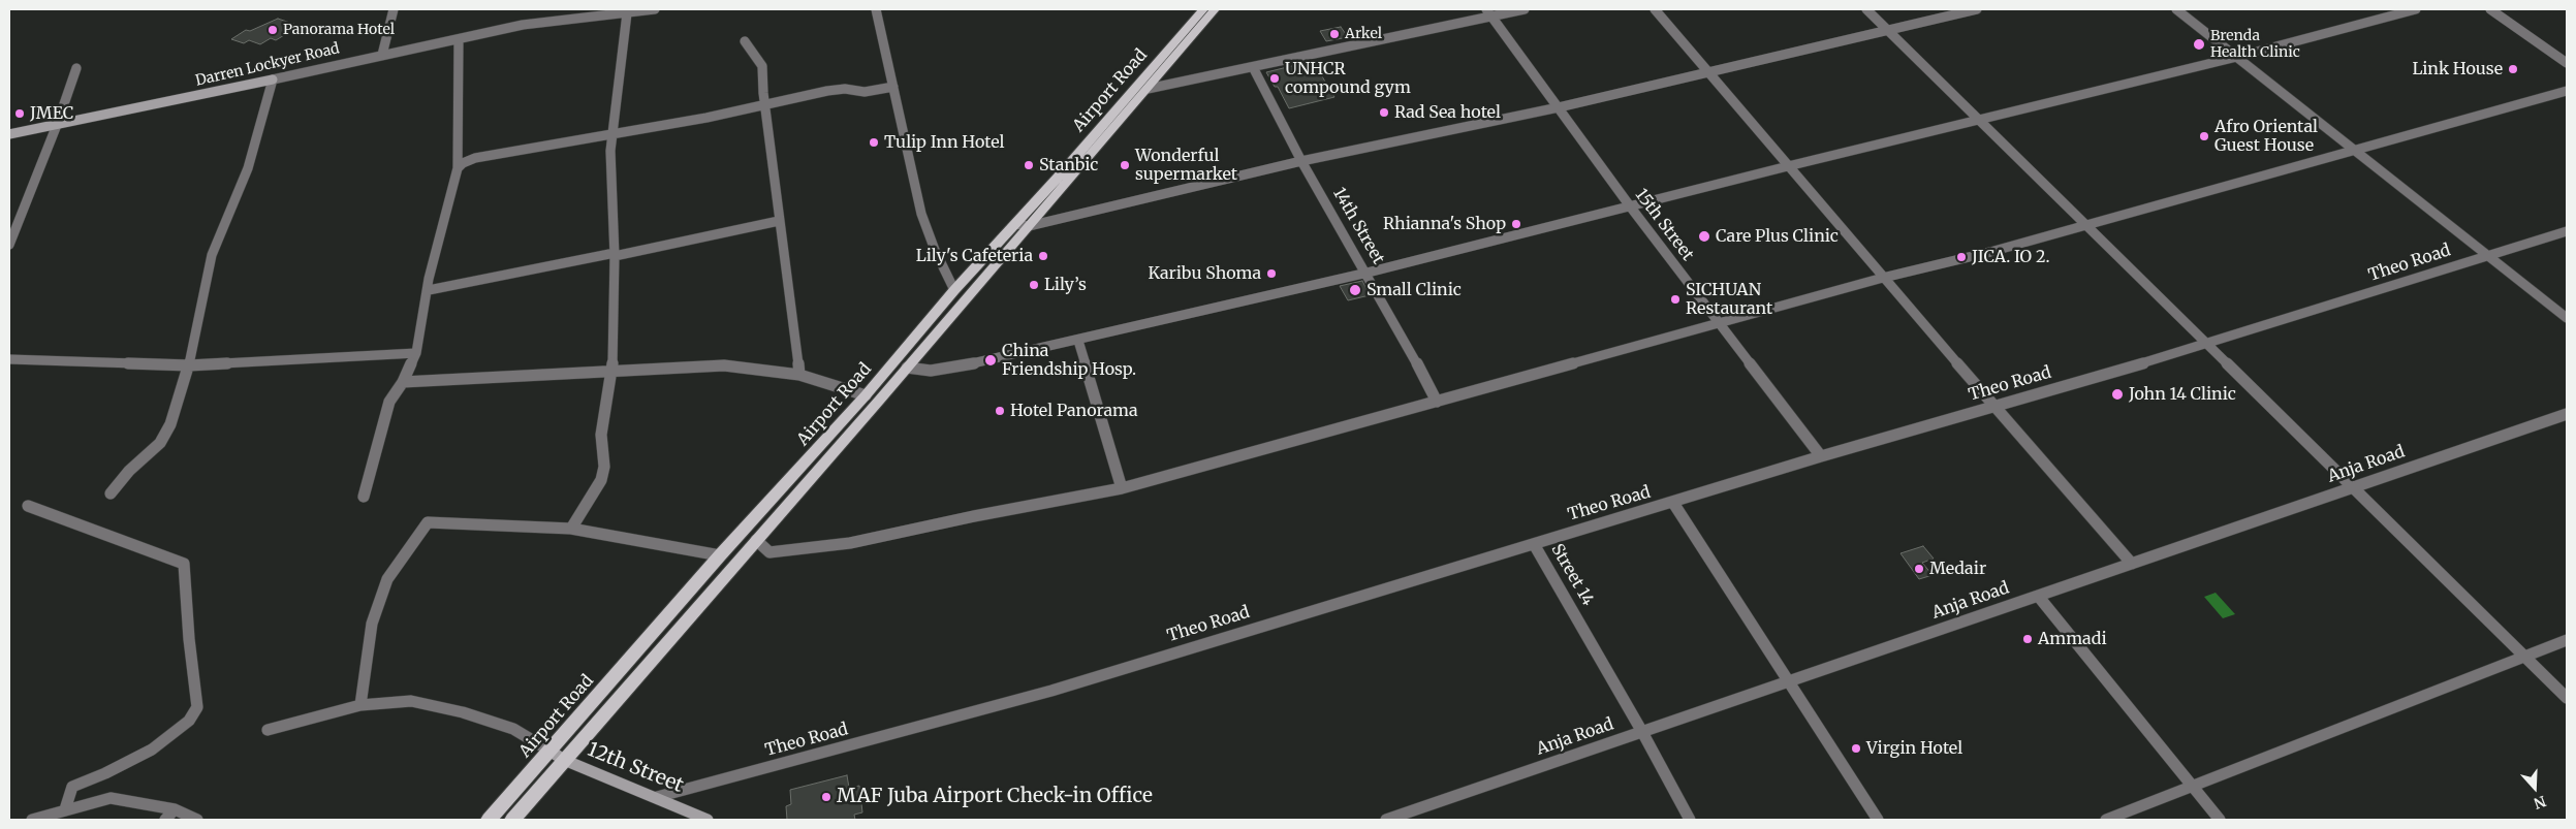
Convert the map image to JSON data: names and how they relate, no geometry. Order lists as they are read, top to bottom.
{
  "streets": {
    "main road": ["Airport Road"],
    "street": [
      "Darren Lockyer Road",
      "15th Street",
      "14th Street",
      "Theo Road",
      "Anja Road",
      "Street 14",
      "12th Street"
    ]
  },
  "crossings": [
    ["Airport Road", "12th Street"],
    ["15th Street", "Theo Road"],
    ["Theo Road", "Street 14"],
    ["Theo Road", "12th Street"],
    ["Anja Road", "Street 14"]
  ],
  "places": [
    "Panorama Hotel",
    "Arkel",
    "Brenda Health Clinic",
    "Link House",
    "UNHCR compound gym",
    "Rad Sea hotel",
    "JMEC",
    "Afro Oriental Guest House",
    "Tulip Inn Hotel",
    "Stanbic",
    "Wonderful supermarket",
    "Rhianna's Shop",
    "Care Plus Clinic",
    "Lily's Cafeteria",
    "JICA. IO 2.",
    "Karibu Shoma",
    "Lily’s",
    "Small Clinic",
    "SICHUAN Restaurant",
    "China Friendship Hosp.",
    "John 14 Clinic",
    "Hotel Panorama",
    "Medair",
    "Ammadi",
    "Virgin Hotel",
    "MAF Juba Airport Check-in Office"
  ],
  "north": "bottom"
}
